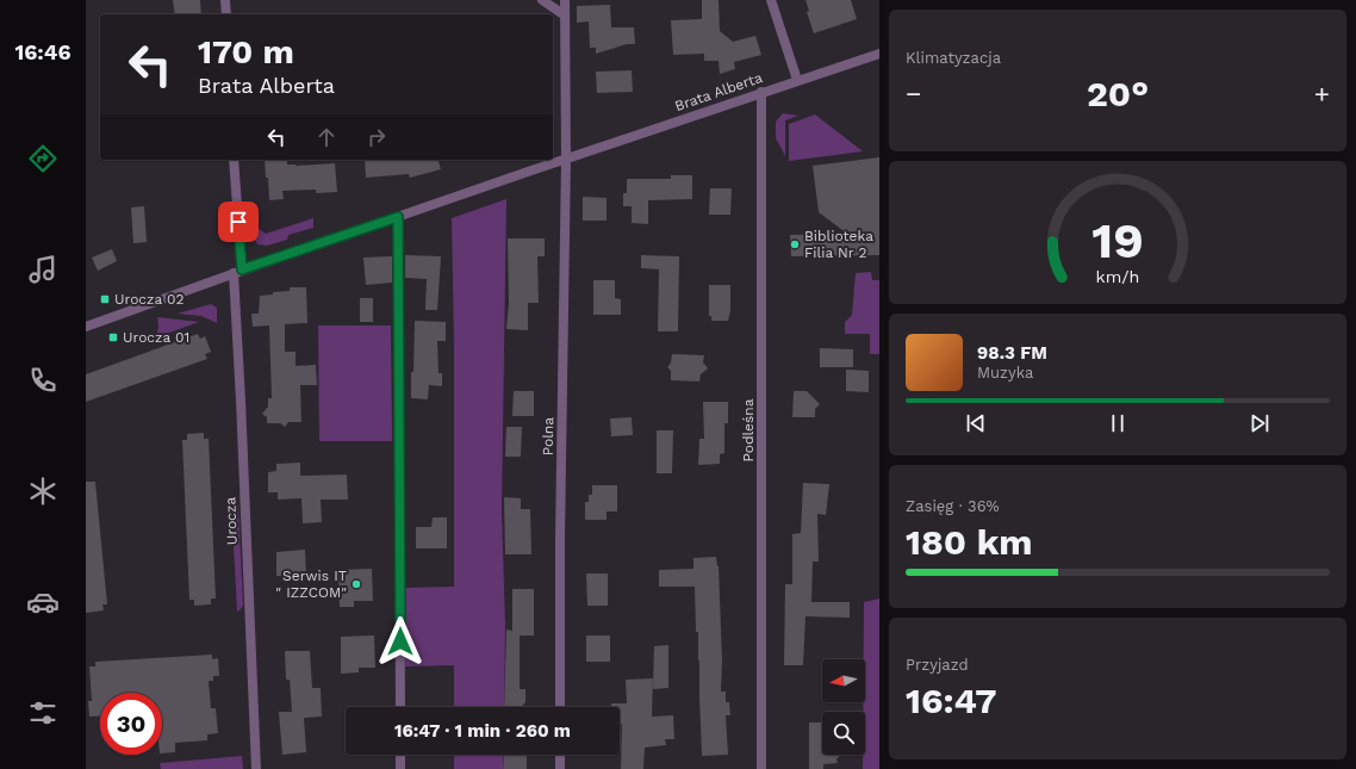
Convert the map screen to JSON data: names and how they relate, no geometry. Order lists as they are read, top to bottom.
{
  "streets": {
    "street": [
      "Brata Alberta",
      "Podleśna",
      "Polna",
      "Urocza"
    ]
  },
  "crossings": [
    ["Brata Alberta", "Podleśna"],
    ["Brata Alberta", "Polna"],
    ["Brata Alberta", "Urocza"]
  ],
  "places": {
    "other": ["Biblioteka Filia Nr 2", "Serwis IT \" IZZCOM\""],
    "transit": ["Urocza 02", "Urocza 01"]
  },
  "north": "left",
  "page": {
    "tabs": "16:46",
    "tile": [
      "Klimatyzacja",
      ["Zasięg · 36%", "180 km"],
      ["Przyjazd", "16:47"]
    ],
    "turn": ["170 m", "Brata Alberta"],
    "heat": ["−", "20°", "+"],
    "song": ["98.3 FM", "Muzyka"],
    "limit": "30",
    "trip": "16:47 · 1 min · 260 m",
    "gauge": ["19", "km/h"]
  }
}
